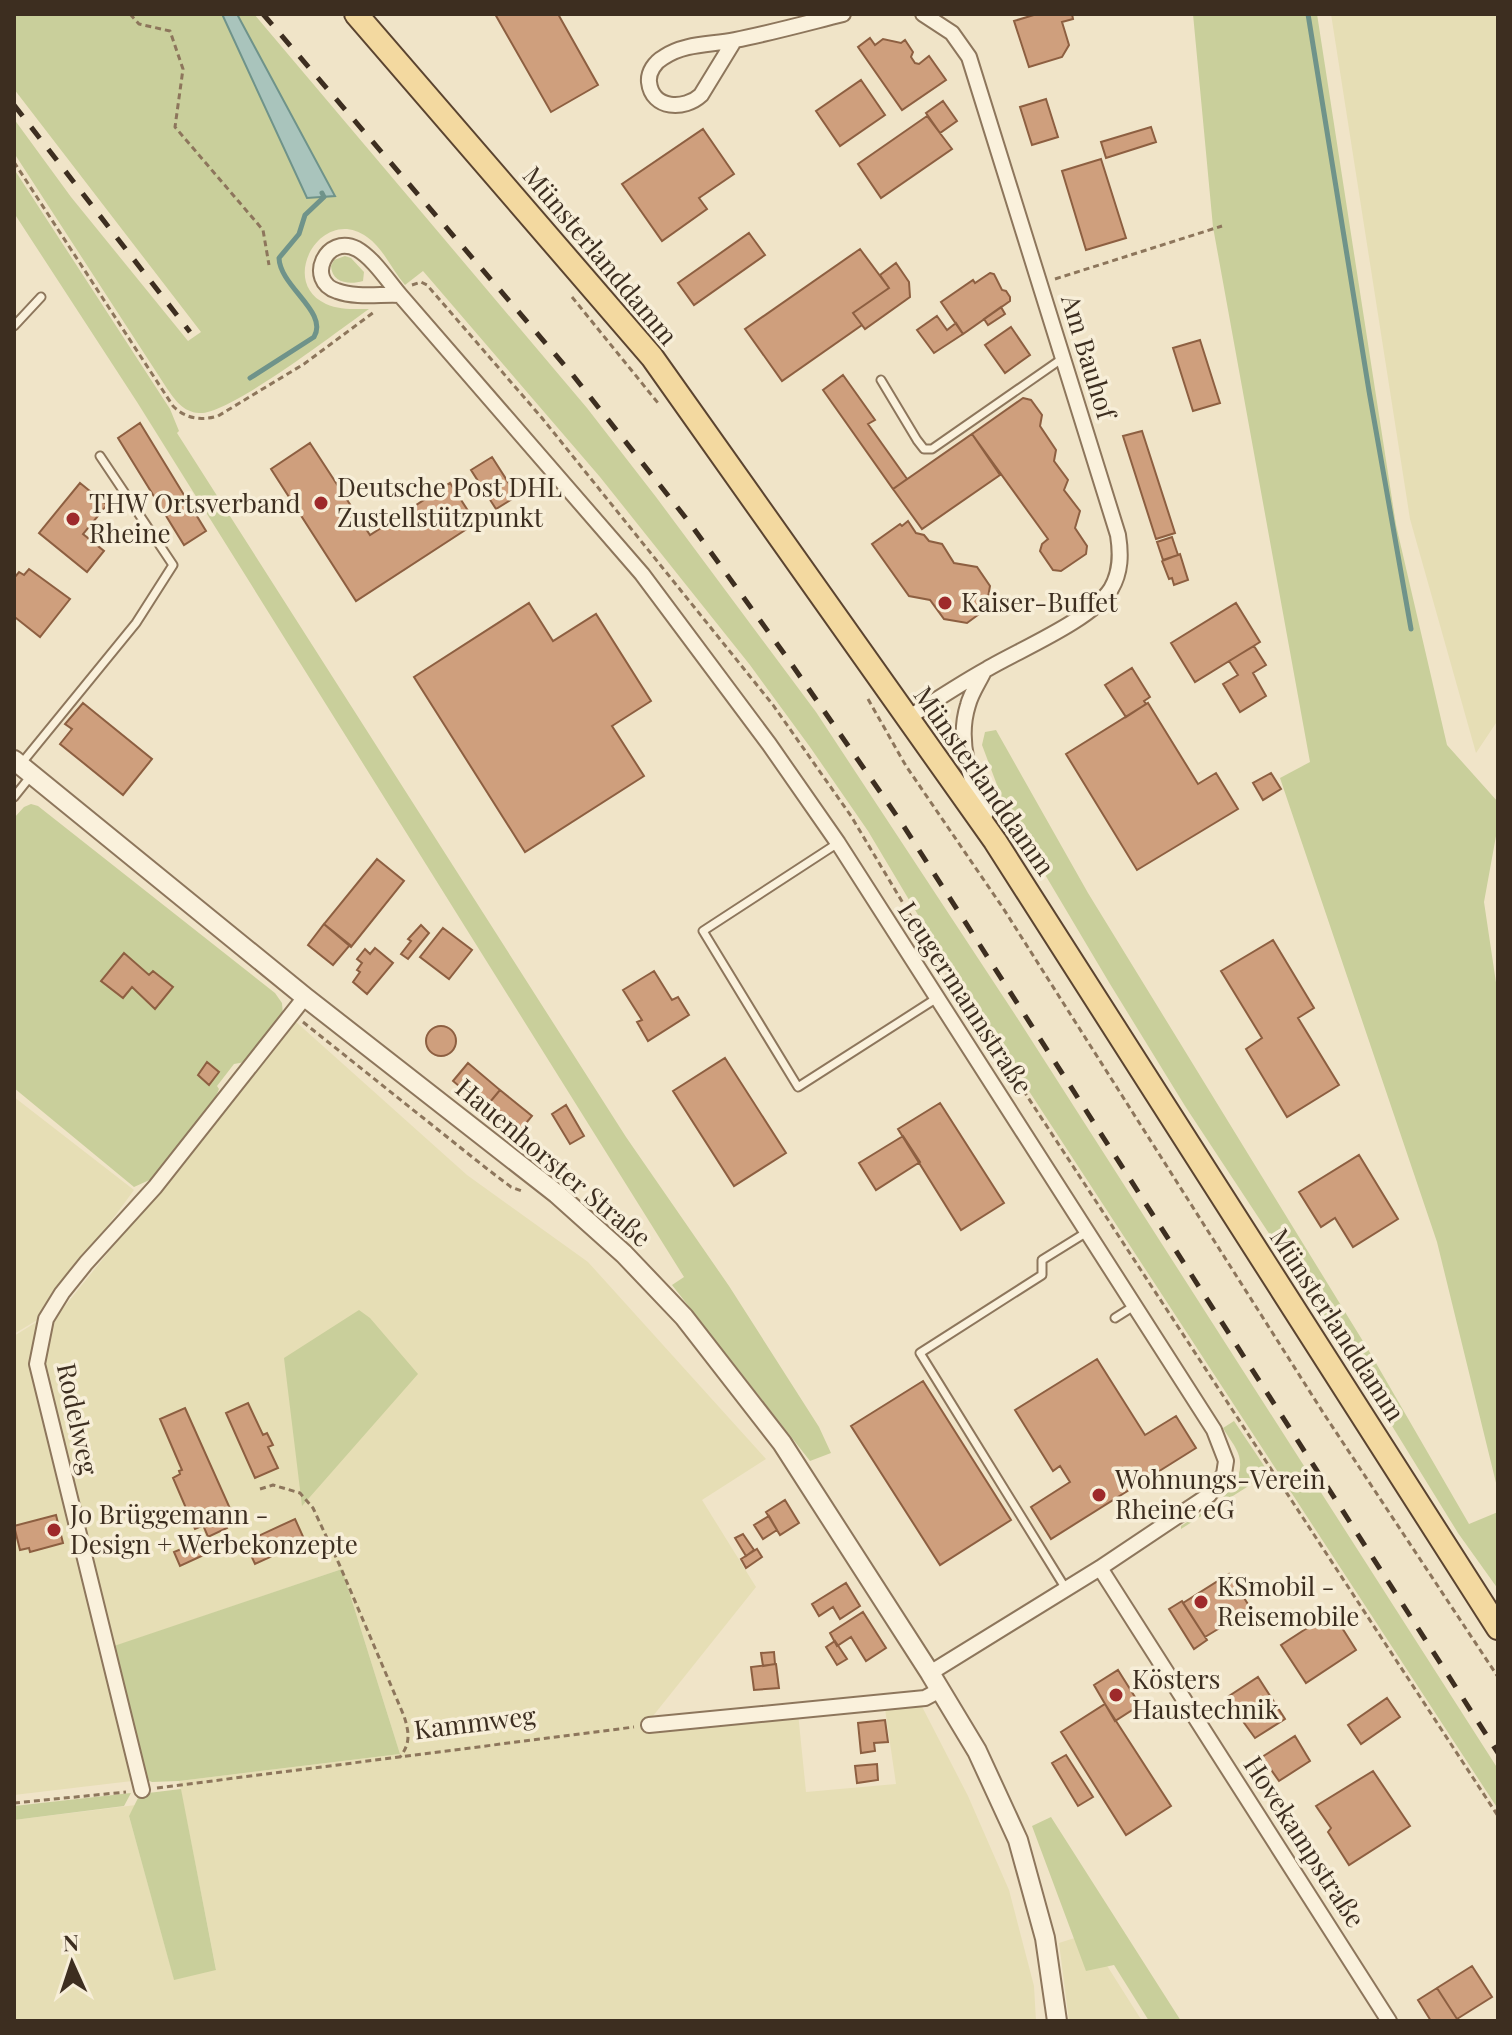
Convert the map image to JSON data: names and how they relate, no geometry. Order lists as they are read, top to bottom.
{
  "streets": {
    "main road": ["Münsterlanddamm"],
    "street": [
      "Am Bauhof",
      "Leugermannstraße",
      "Hauenhorster Straße",
      "Rodelweg",
      "Hovekampstraße"
    ],
    "path": ["Kammweg"]
  },
  "crossings": [
    ["Münsterlanddamm", "Am Bauhof"],
    ["Leugermannstraße", "Hauenhorster Straße"],
    ["Leugermannstraße", "Hovekampstraße"],
    ["Hauenhorster Straße", "Rodelweg"],
    ["Rodelweg", "Kammweg"]
  ],
  "places": [
    "Deutsche Post DHL Zustellstützpunkt",
    "THW Ortsverband Rheine",
    "Kaiser-Buffet",
    "Wohnungs-Verein Rheine eG",
    "Jo Brüggemann - Design + Werbekonzepte",
    "KSmobil - Reisemobile",
    "Kösters Haustechnik"
  ],
  "north": "top"
}
